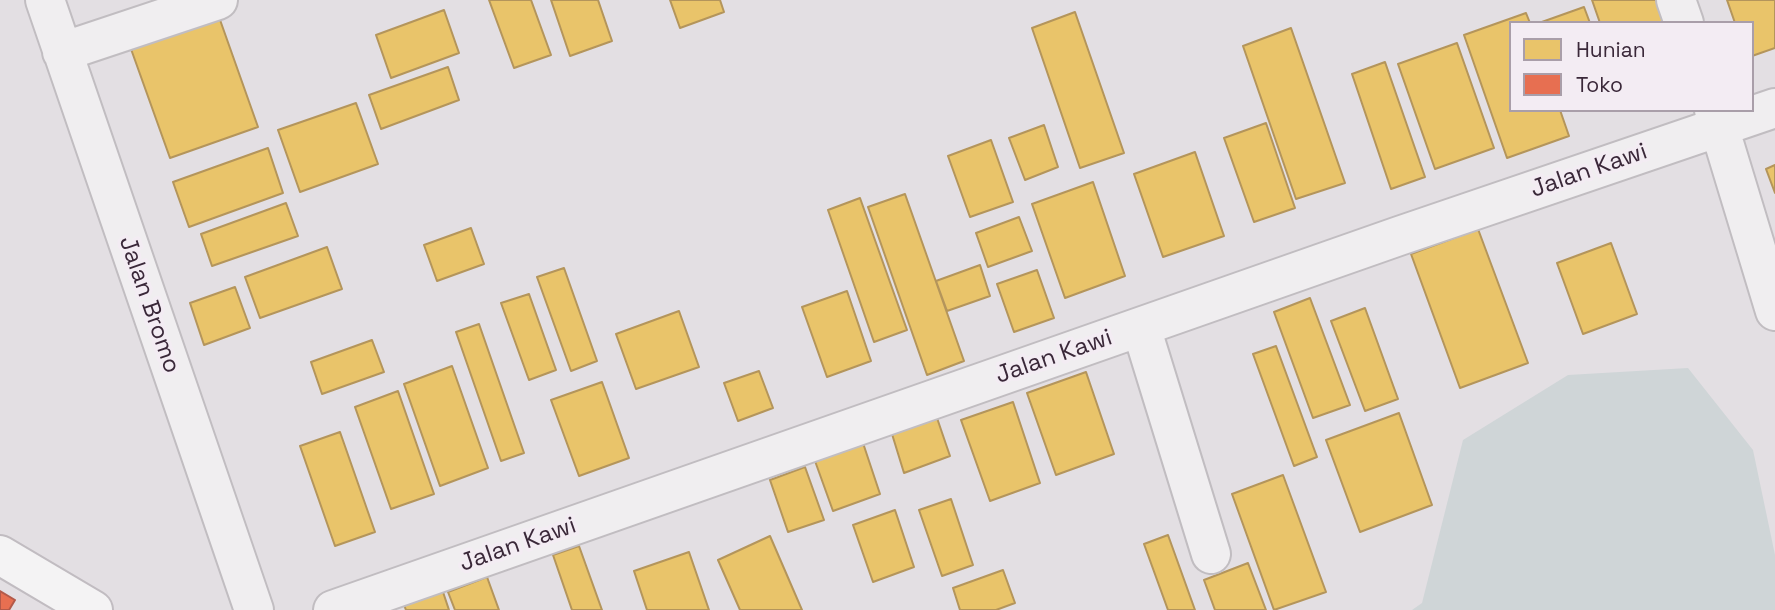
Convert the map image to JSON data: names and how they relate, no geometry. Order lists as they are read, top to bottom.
{
  "streets": {
    "street": ["Jalan Kawi", "Jalan Bromo"]
  },
  "legend": ["Hunian", "Toko"]
}
